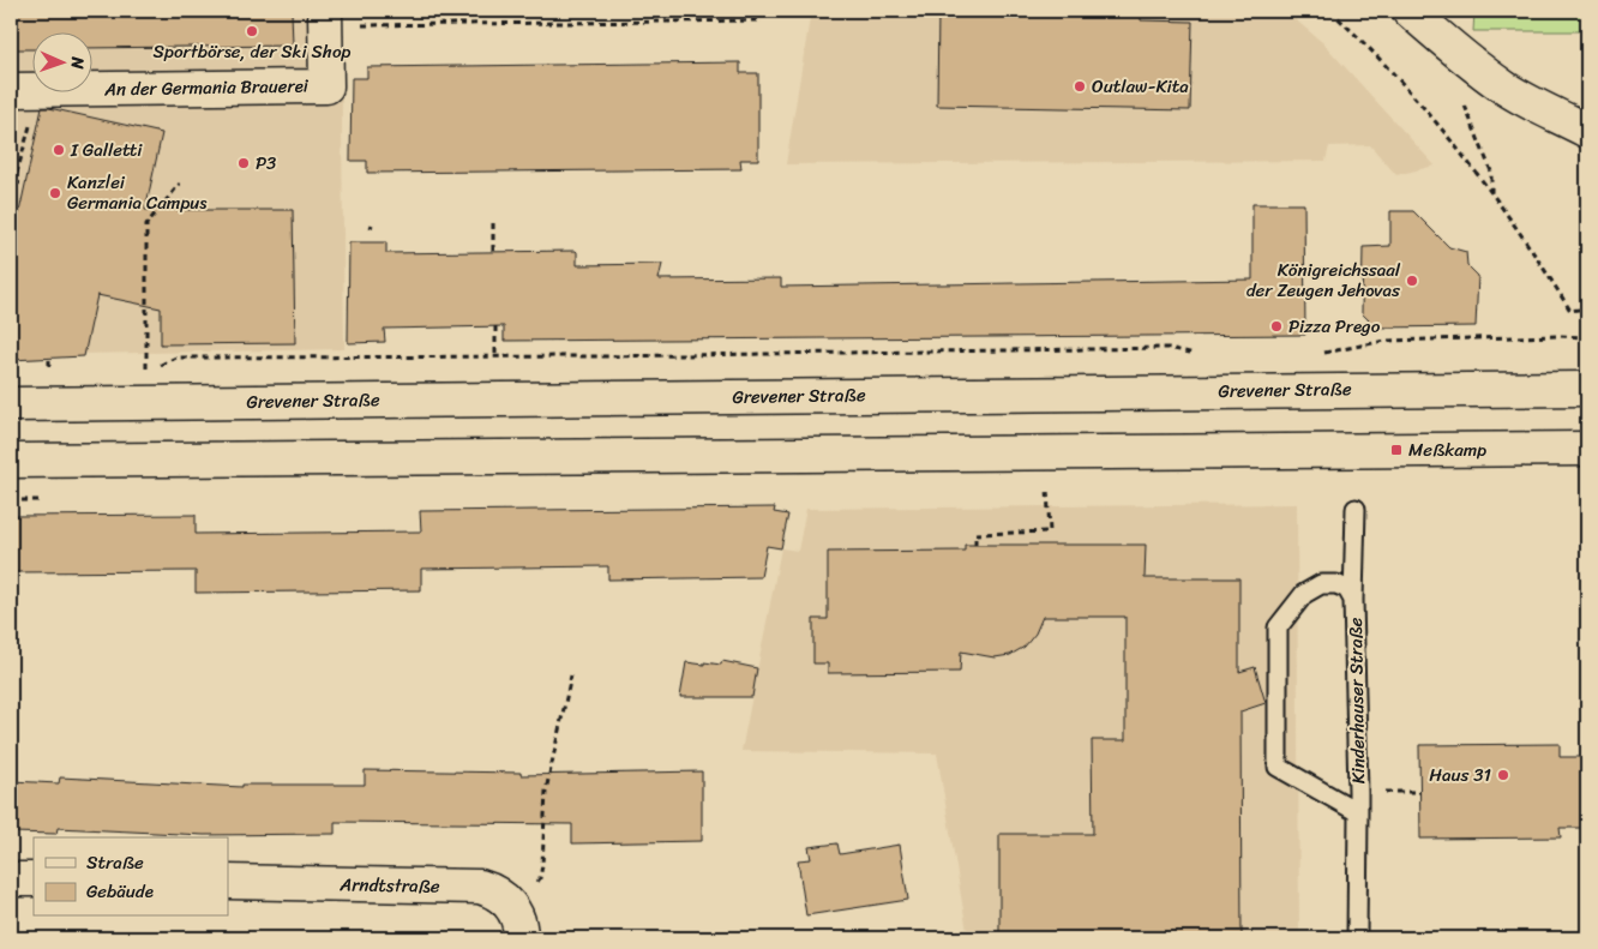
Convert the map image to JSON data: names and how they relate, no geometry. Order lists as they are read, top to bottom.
{
  "streets": {
    "main road": ["An der Germania Brauerei", "Grevener Straße", "Arndtstraße"],
    "lane": ["Kinderhauser Straße"]
  },
  "places": {
    "other": [
      "Sportbörse, der Ski Shop",
      "Outlaw-Kita",
      "I Galletti",
      "P3",
      "Kanzlei Germania Campus",
      "Königreichssaal der Zeugen Jehovas",
      "Pizza Prego",
      "Haus 31"
    ],
    "transit": ["Meßkamp"]
  },
  "legend": ["Straße", "Gebäude"],
  "north": "right"
}
